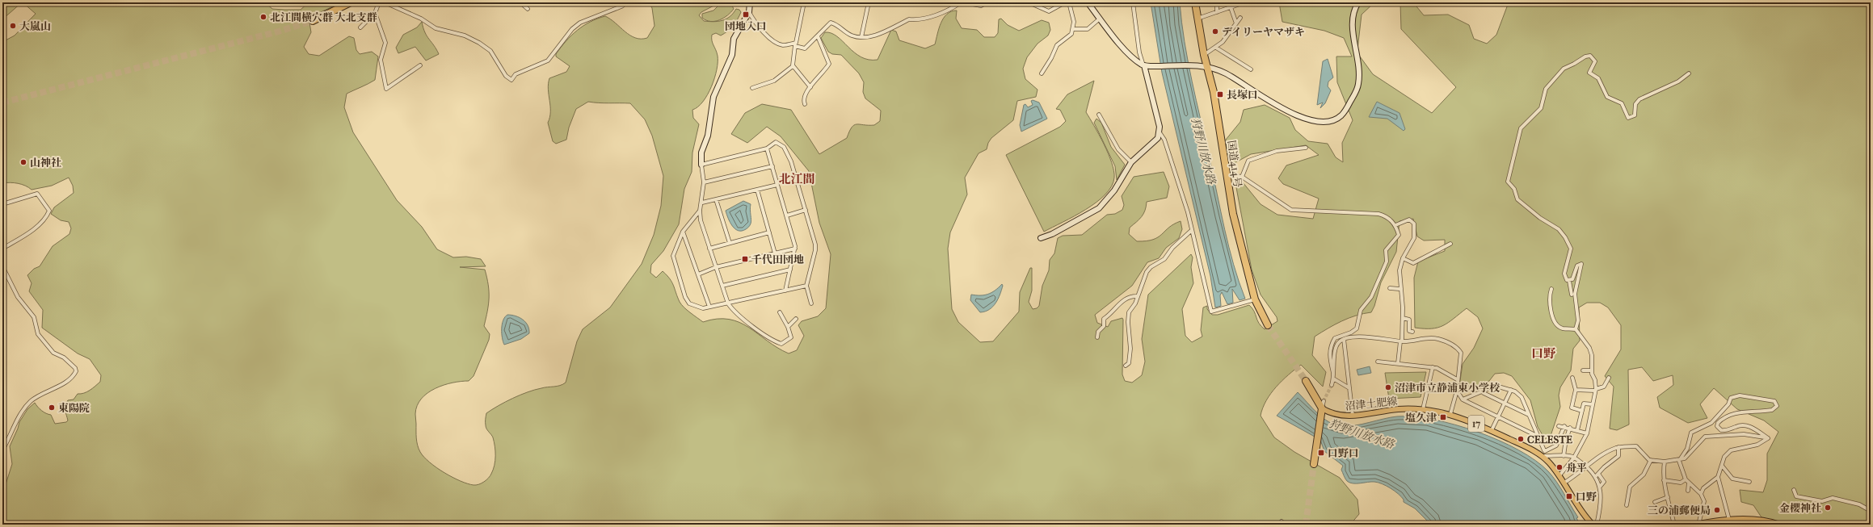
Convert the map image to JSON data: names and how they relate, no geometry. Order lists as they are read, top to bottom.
{
  "streets": {
    "highway": ["国道414号"],
    "main road": ["沼津土肥線", "17"]
  },
  "districts": ["北江間", "口野"],
  "water": ["狩野川放水路"],
  "places": {
    "transit": [
      "団地入口",
      "長塚口",
      "千代田団地",
      "塩久津",
      "口野口",
      "口野"
    ],
    "other": [
      "北江間横穴群 大北支群",
      "大嵐山",
      "デイリーヤマザキ",
      "山神社",
      "沼津市立静浦東小学校",
      "東陽院",
      "CELESTE",
      "舟平",
      "金櫻神社",
      "三の浦郵便局"
    ]
  }
}
